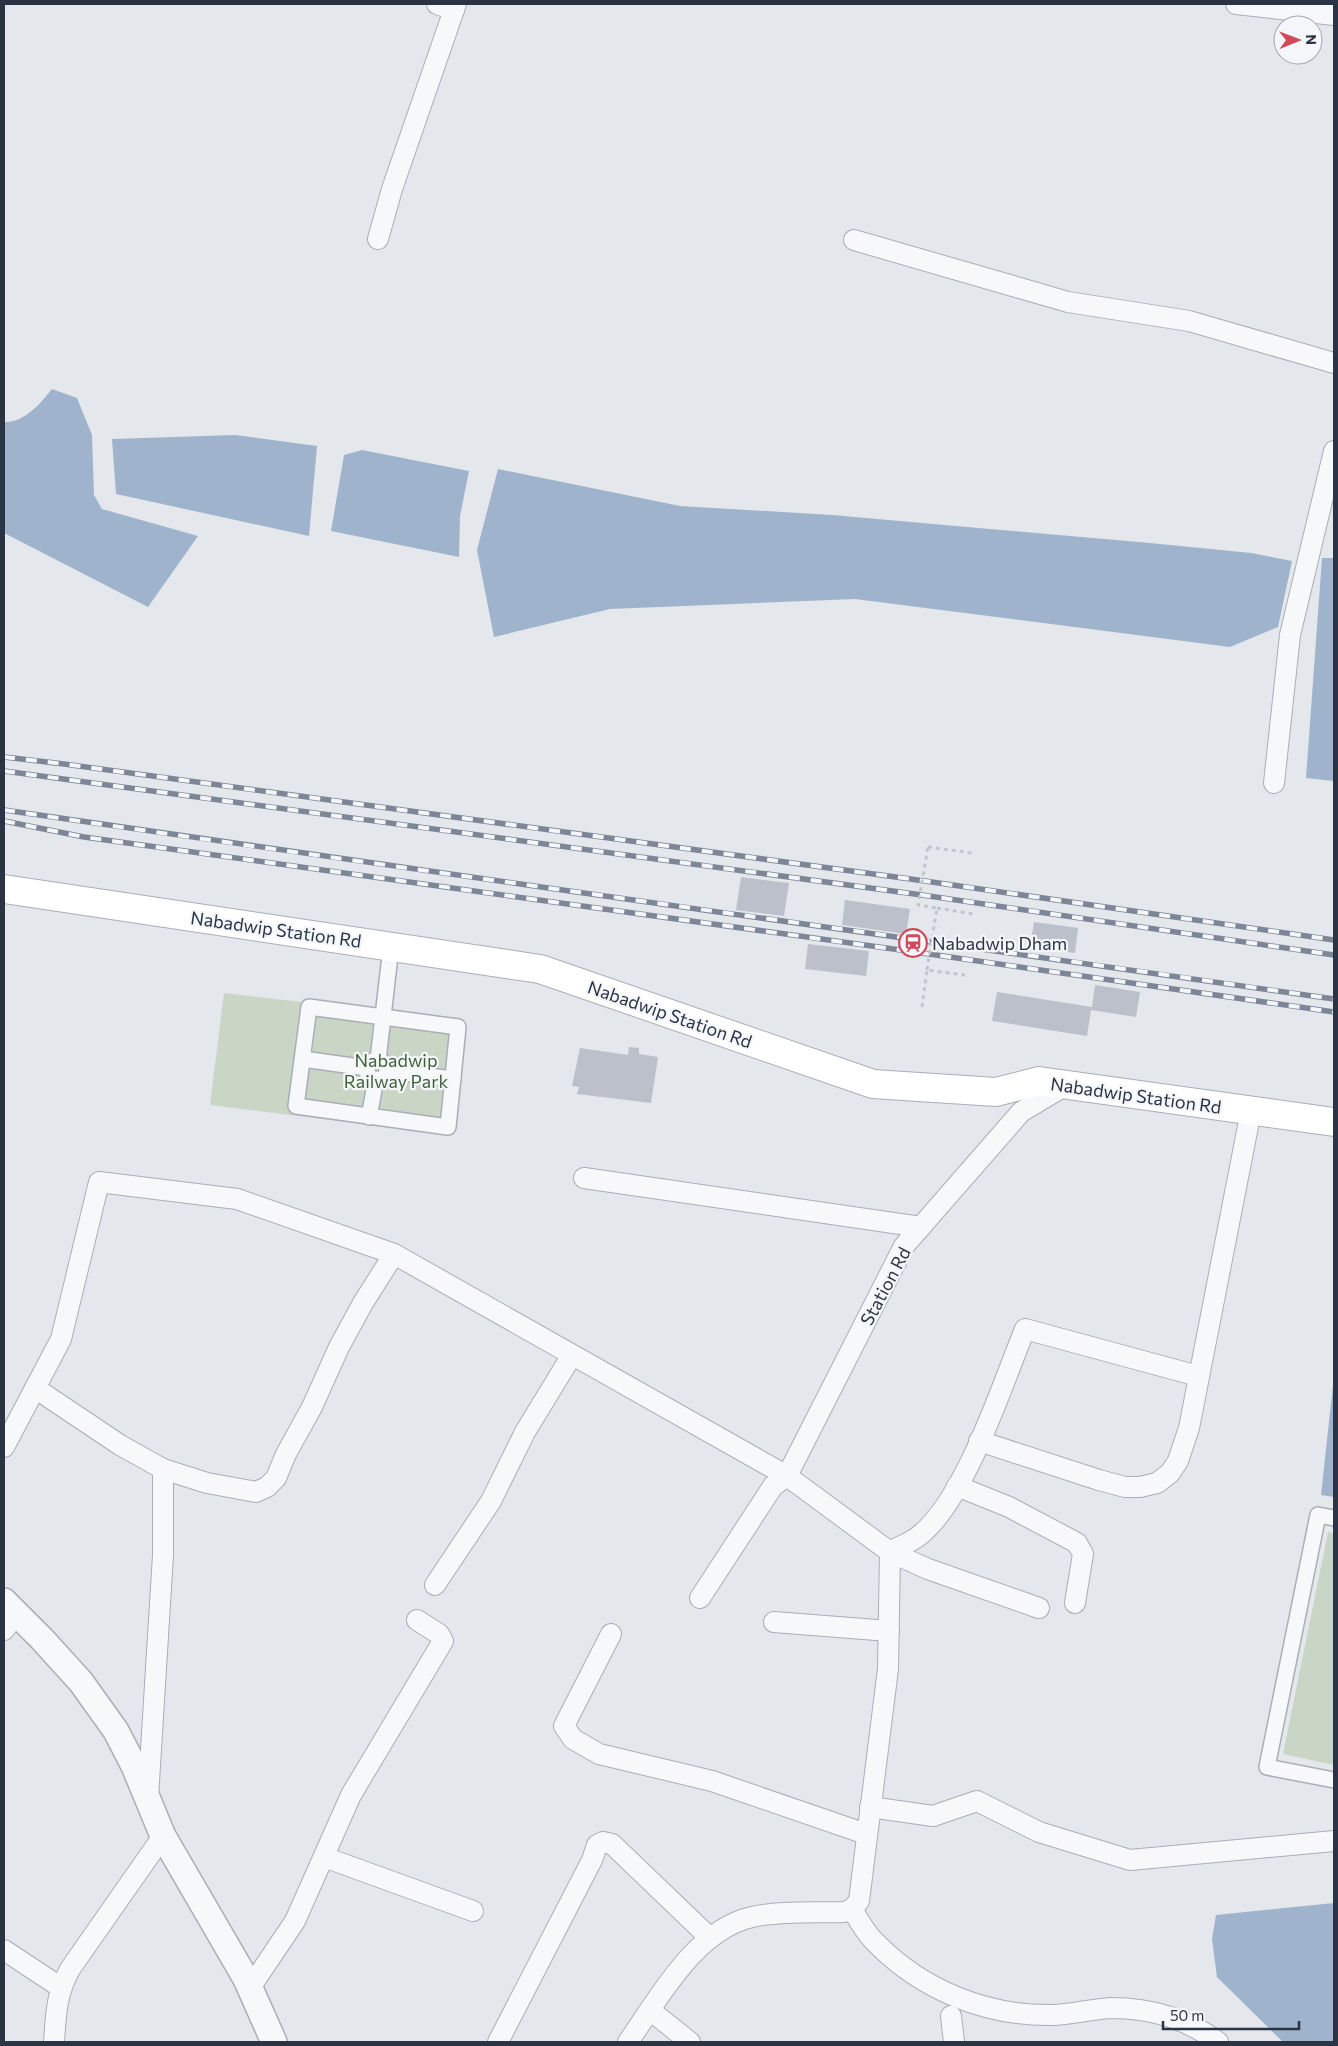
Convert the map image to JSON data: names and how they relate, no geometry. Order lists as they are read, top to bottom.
{
  "streets": {
    "main road": ["Nabadwip Station Rd"],
    "street": ["Station Rd"]
  },
  "crossings": [
    ["Nabadwip Station Rd", "Station Rd"]
  ],
  "parks": ["Nabadwip Railway Park"],
  "places": {
    "station": ["Nabadwip Dham"]
  },
  "scale_bar": "50 m",
  "north": "right"
}
